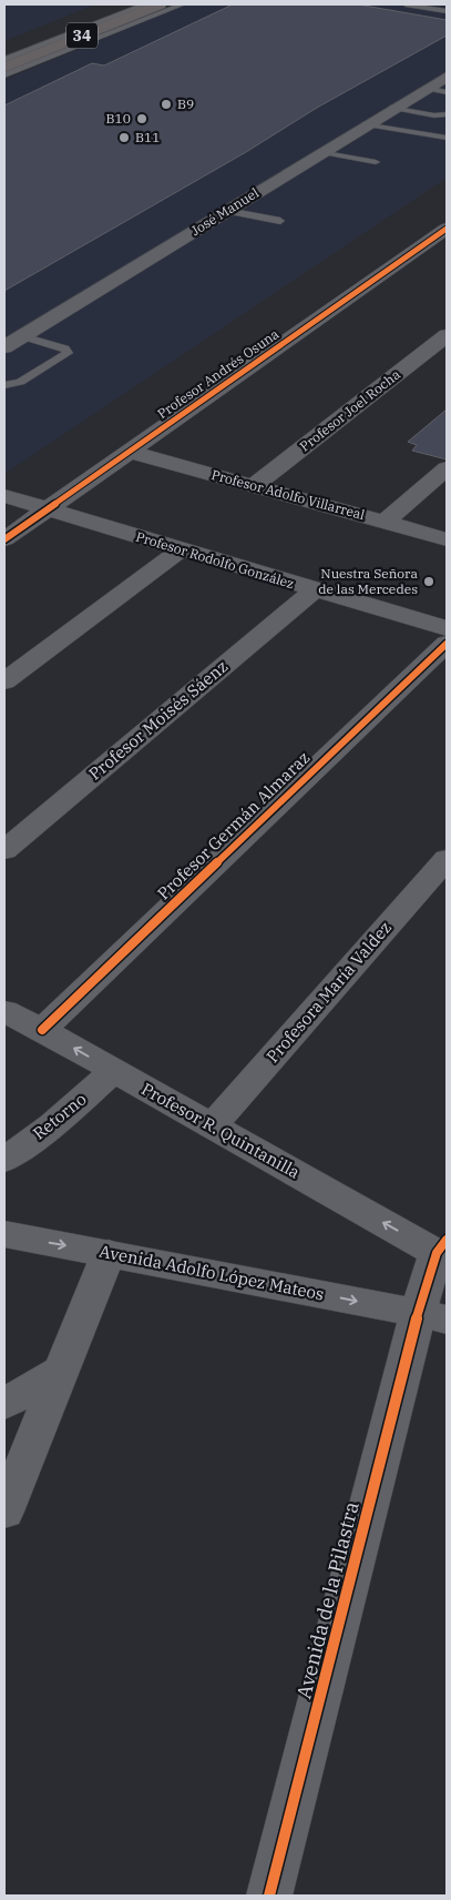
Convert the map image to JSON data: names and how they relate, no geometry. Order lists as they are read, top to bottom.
{
  "streets": {
    "main road": ["34"],
    "street": [
      "José Manuel",
      "Profesor Andrés Osuna",
      "Profesor Joel Rocha",
      "Profesor Adolfo Villarreal",
      "Profesor Rodolfo González",
      "Profesor Moisés Sáenz",
      "Profesor Germán Almaraz",
      "Profesora María Valdez",
      "Retorno",
      "Profesor R. Quintanilla",
      "Avenida Adolfo López Mateos",
      "Avenida de la Pilastra"
    ]
  },
  "crossings": [
    ["Profesor Andrés Osuna", "Profesor Adolfo Villarreal"],
    ["Profesor Andrés Osuna", "Profesor Rodolfo González"],
    ["Profesor Joel Rocha", "Profesor Adolfo Villarreal"],
    ["Profesor Rodolfo González", "Profesor Moisés Sáenz"],
    ["Profesor Germán Almaraz", "Profesor R. Quintanilla"],
    ["Profesora María Valdez", "Profesor R. Quintanilla"],
    ["Retorno", "Profesor R. Quintanilla"],
    ["Profesor R. Quintanilla", "Avenida de la Pilastra"],
    ["Avenida Adolfo López Mateos", "Avenida de la Pilastra"]
  ],
  "one_way": ["Profesor R. Quintanilla", "Avenida Adolfo López Mateos"],
  "places": [
    "B9",
    "B10",
    "B11",
    "Nuestra Señora de las Mercedes"
  ]
}
